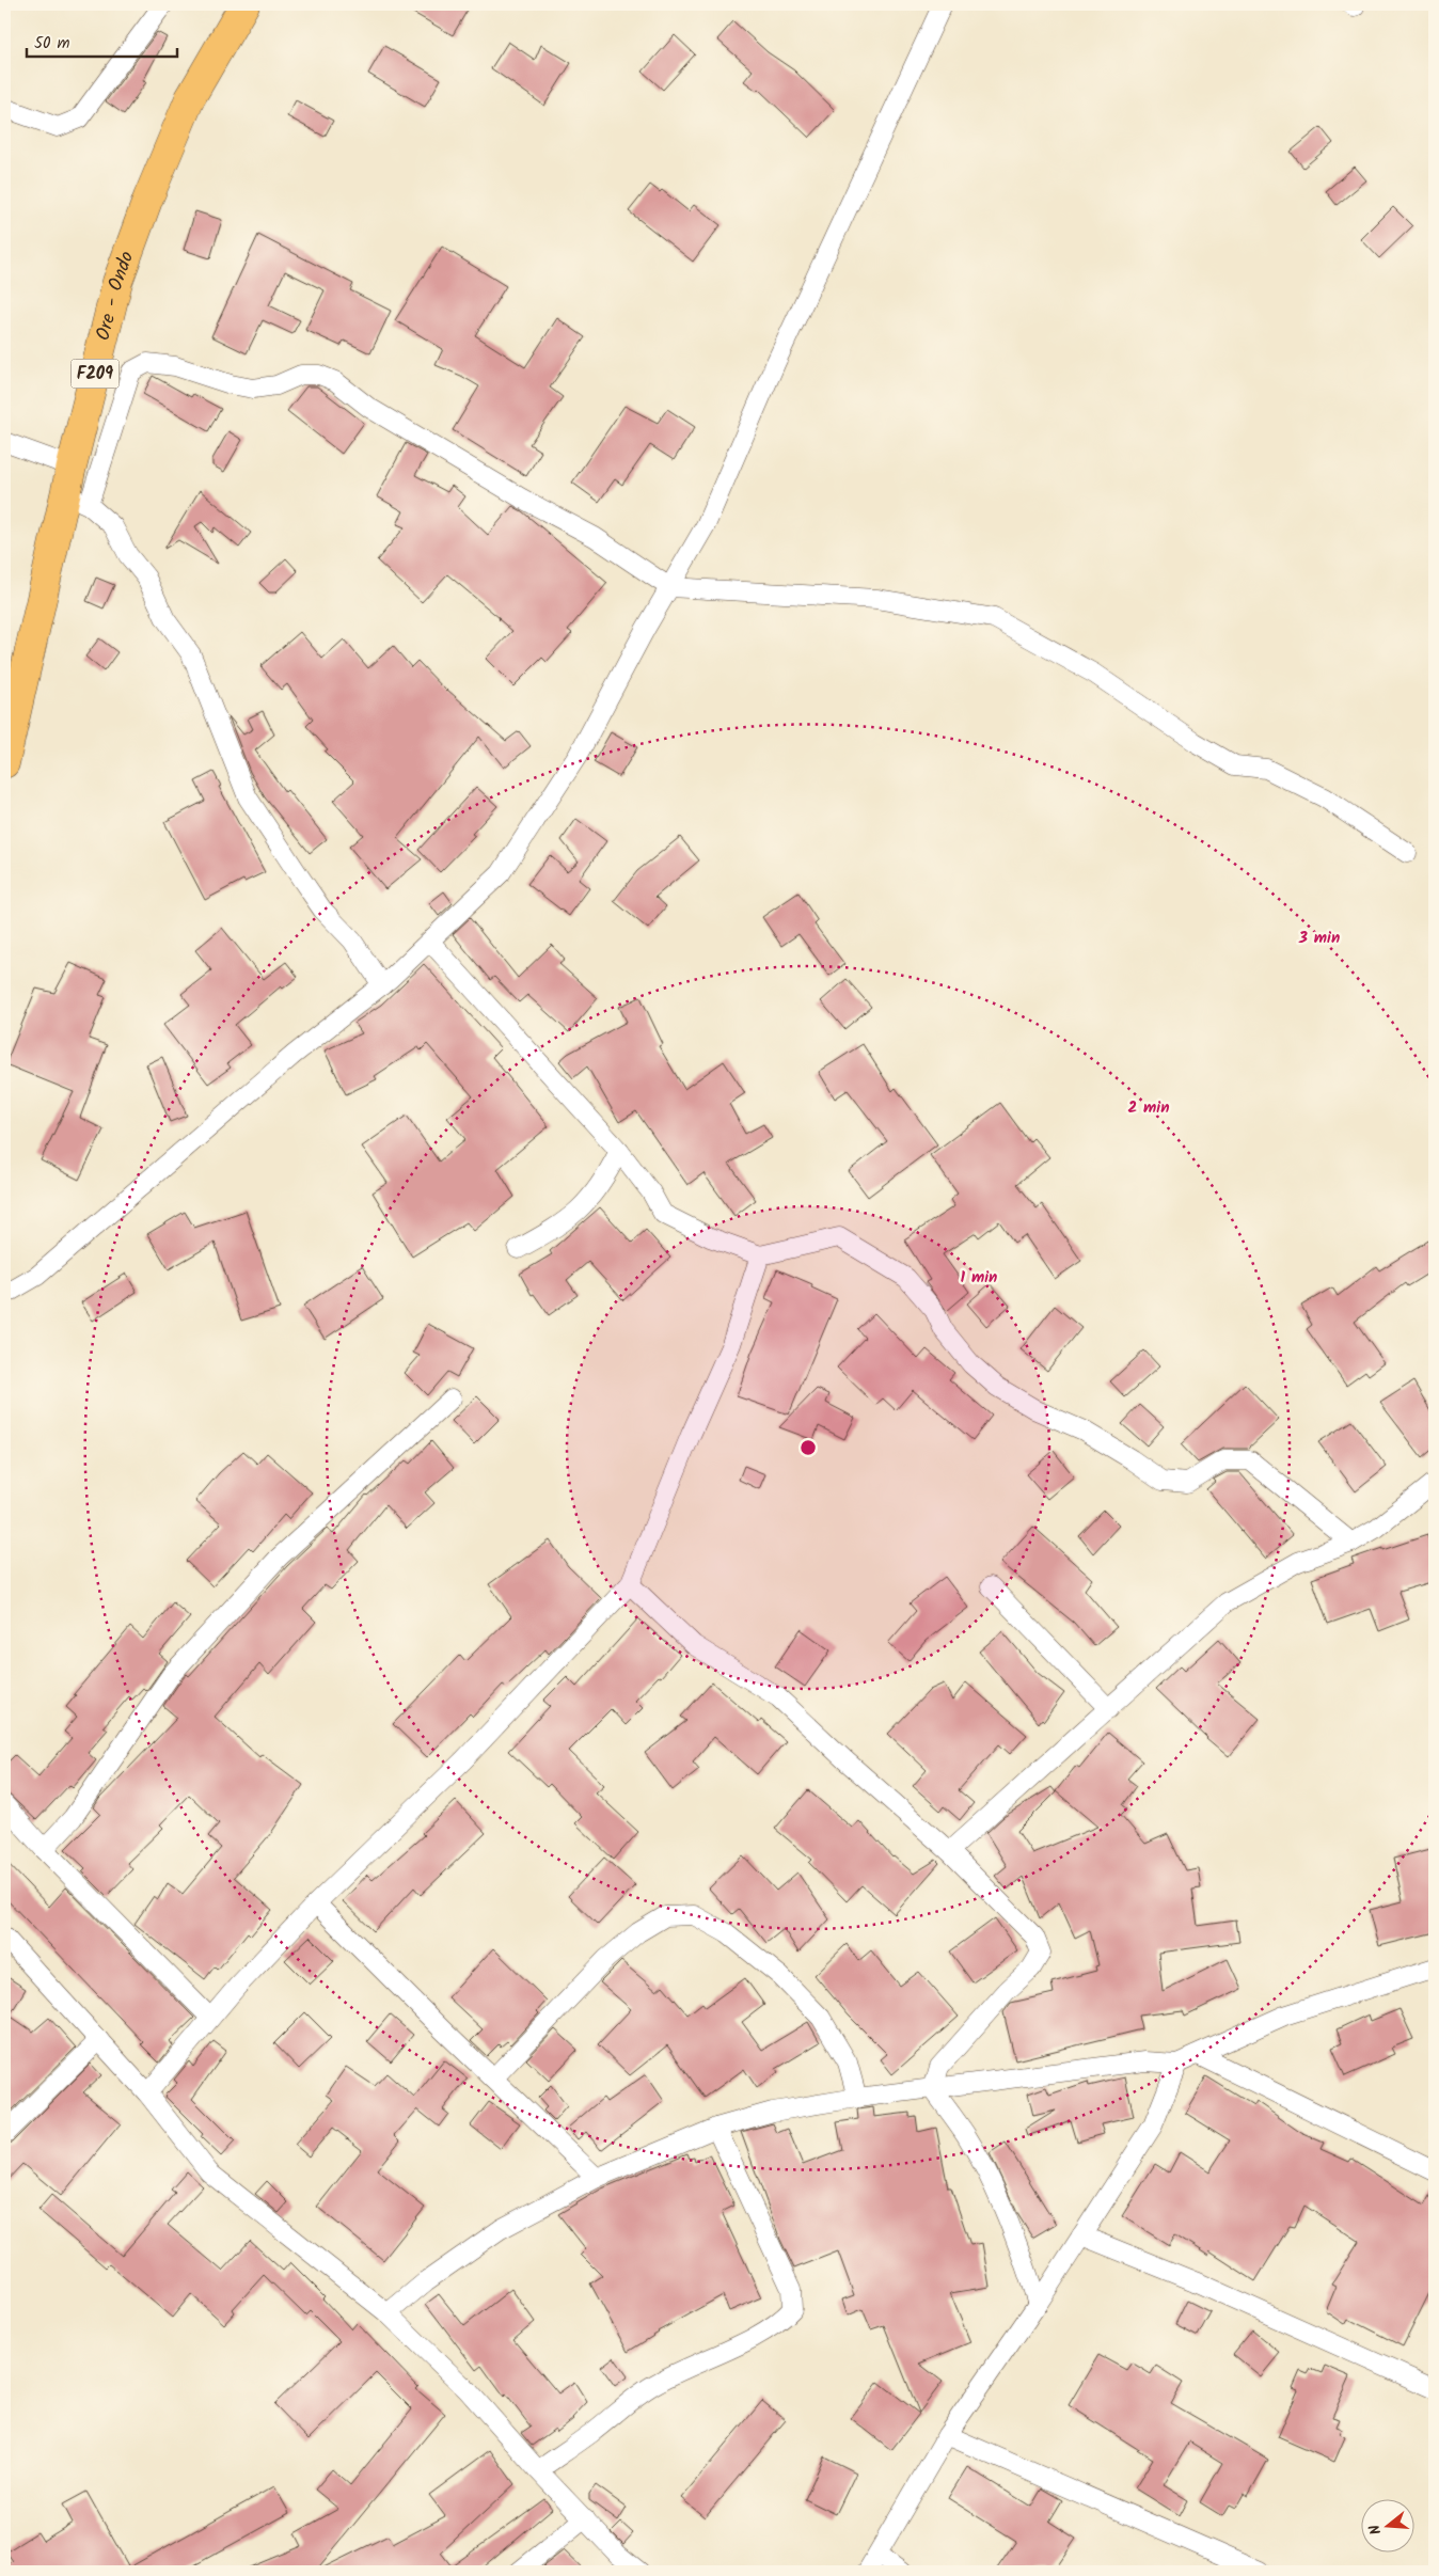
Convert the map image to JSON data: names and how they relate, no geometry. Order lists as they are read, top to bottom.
{
  "streets": {
    "main road": ["Ore - Ondo", "F209"]
  },
  "scale_bar": "50 m",
  "north": "left",
  "rings": ["3 min", "2 min", "1 min"]
}
